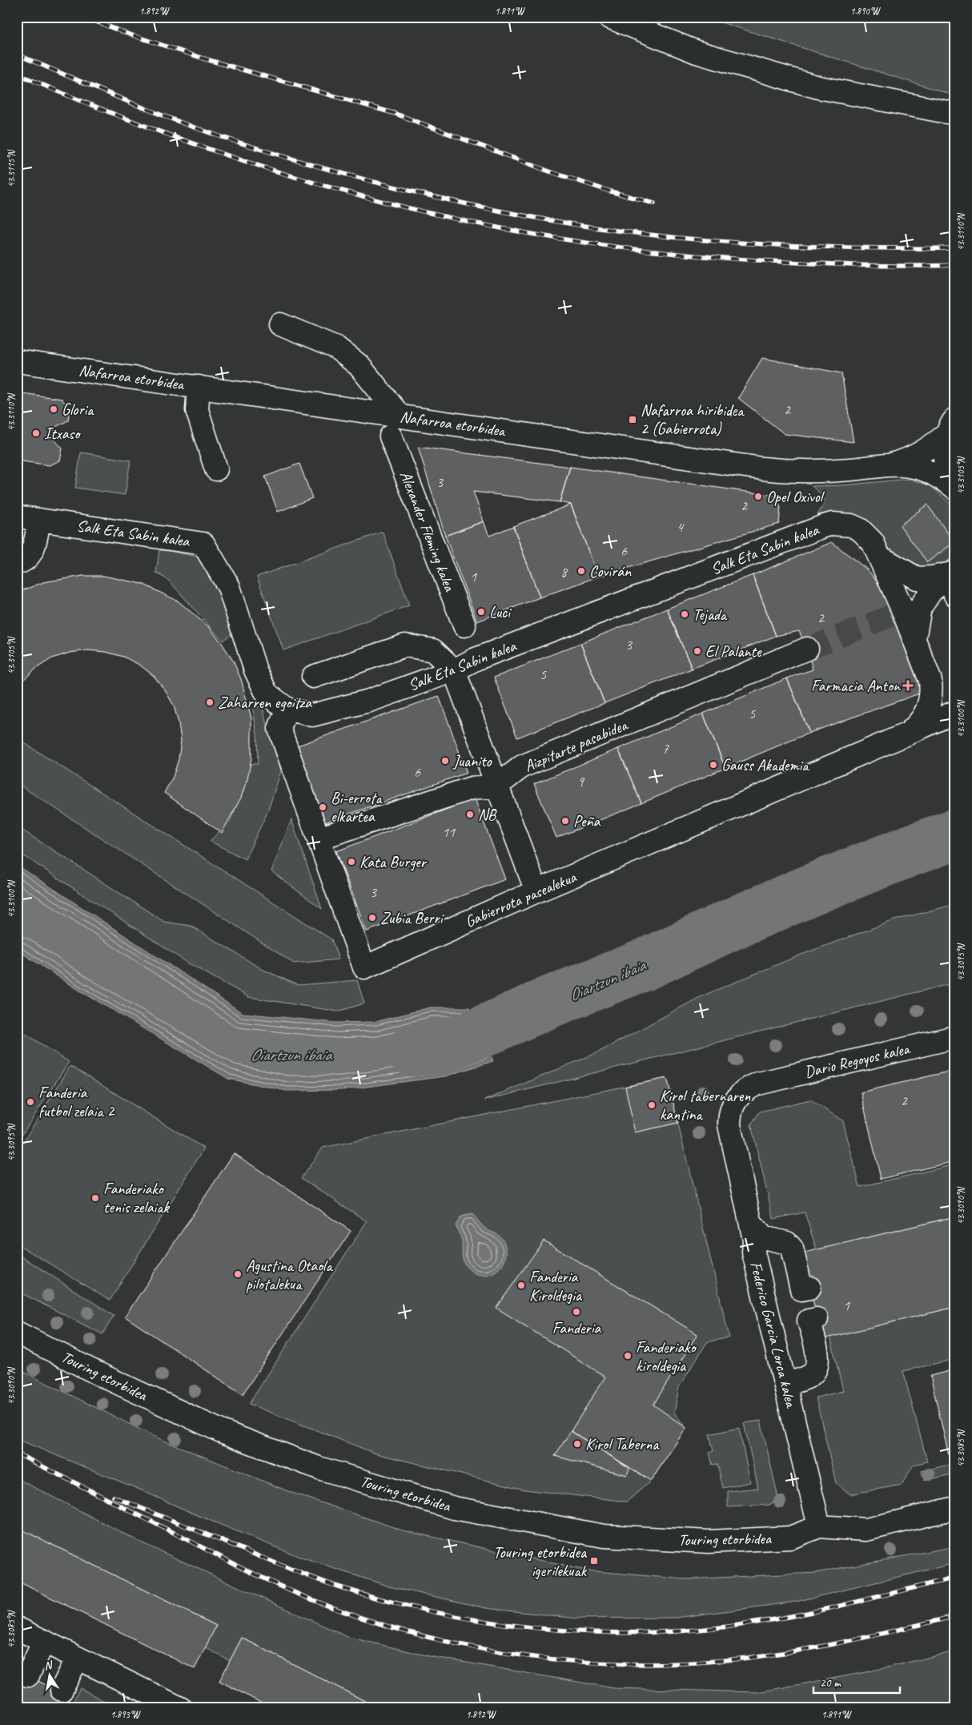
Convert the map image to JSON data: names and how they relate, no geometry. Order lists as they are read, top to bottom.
{
  "streets": {
    "street": [
      "Nafarroa etorbidea",
      "Alexander Fleming kalea",
      "Salk Eta Sabin kalea",
      "Aizpitarte pasabidea",
      "Gabierrota pasealekua",
      "Dario Regoyos kalea",
      "Federico Garcia Lorca kalea",
      "Touring etorbidea"
    ]
  },
  "crossings": [
    ["Salk Eta Sabin kalea", "Gabierrota pasealekua"],
    ["Dario Regoyos kalea", "Federico Garcia Lorca kalea"],
    ["Federico Garcia Lorca kalea", "Touring etorbidea"]
  ],
  "water": ["Oiartzun ibaia"],
  "places": {
    "other": [
      "Gloria",
      "Itxaso",
      "Opel Oxivol",
      "Covirán",
      "Luci",
      "Tejada",
      "El Palante",
      "Zaharren egoitza",
      "Juanito",
      "Gauss Akademia",
      "Bi-errota elkartea",
      "NB",
      "Peña",
      "Kata Burger",
      "Zubia Berri",
      "Fanderia futbol zelaia 2",
      "Kirol tabernaren kantina",
      "Fanderiako tenis zelaiak",
      "Agustina Otaola pilotalekua",
      "Fanderia Kiroldegia",
      "Fanderia",
      "Fanderiako kiroldegia",
      "Kirol Taberna"
    ],
    "transit": ["Nafarroa hiribidea 2 (Gabierrota)", "Touring etorbidea igerilekuak"],
    "health": ["Farmacia Anton"]
  },
  "house_numbers": [
    "2",
    "3",
    "2",
    "4",
    "6",
    "8",
    "1",
    "2",
    "3",
    "5",
    "5",
    "7",
    "6",
    "9",
    "11",
    "3",
    "2",
    "1"
  ],
  "scale_bar": "20 m",
  "north": "top",
  "coordinates": [
    "1.892°W",
    "1.891°W",
    "1.890°W",
    "43.3115°N",
    "43.3110°N",
    "43.3105°N",
    "43.3100°N",
    "43.3095°N",
    "43.3090°N",
    "43.3085°N",
    "1.893°W"
  ]
}
